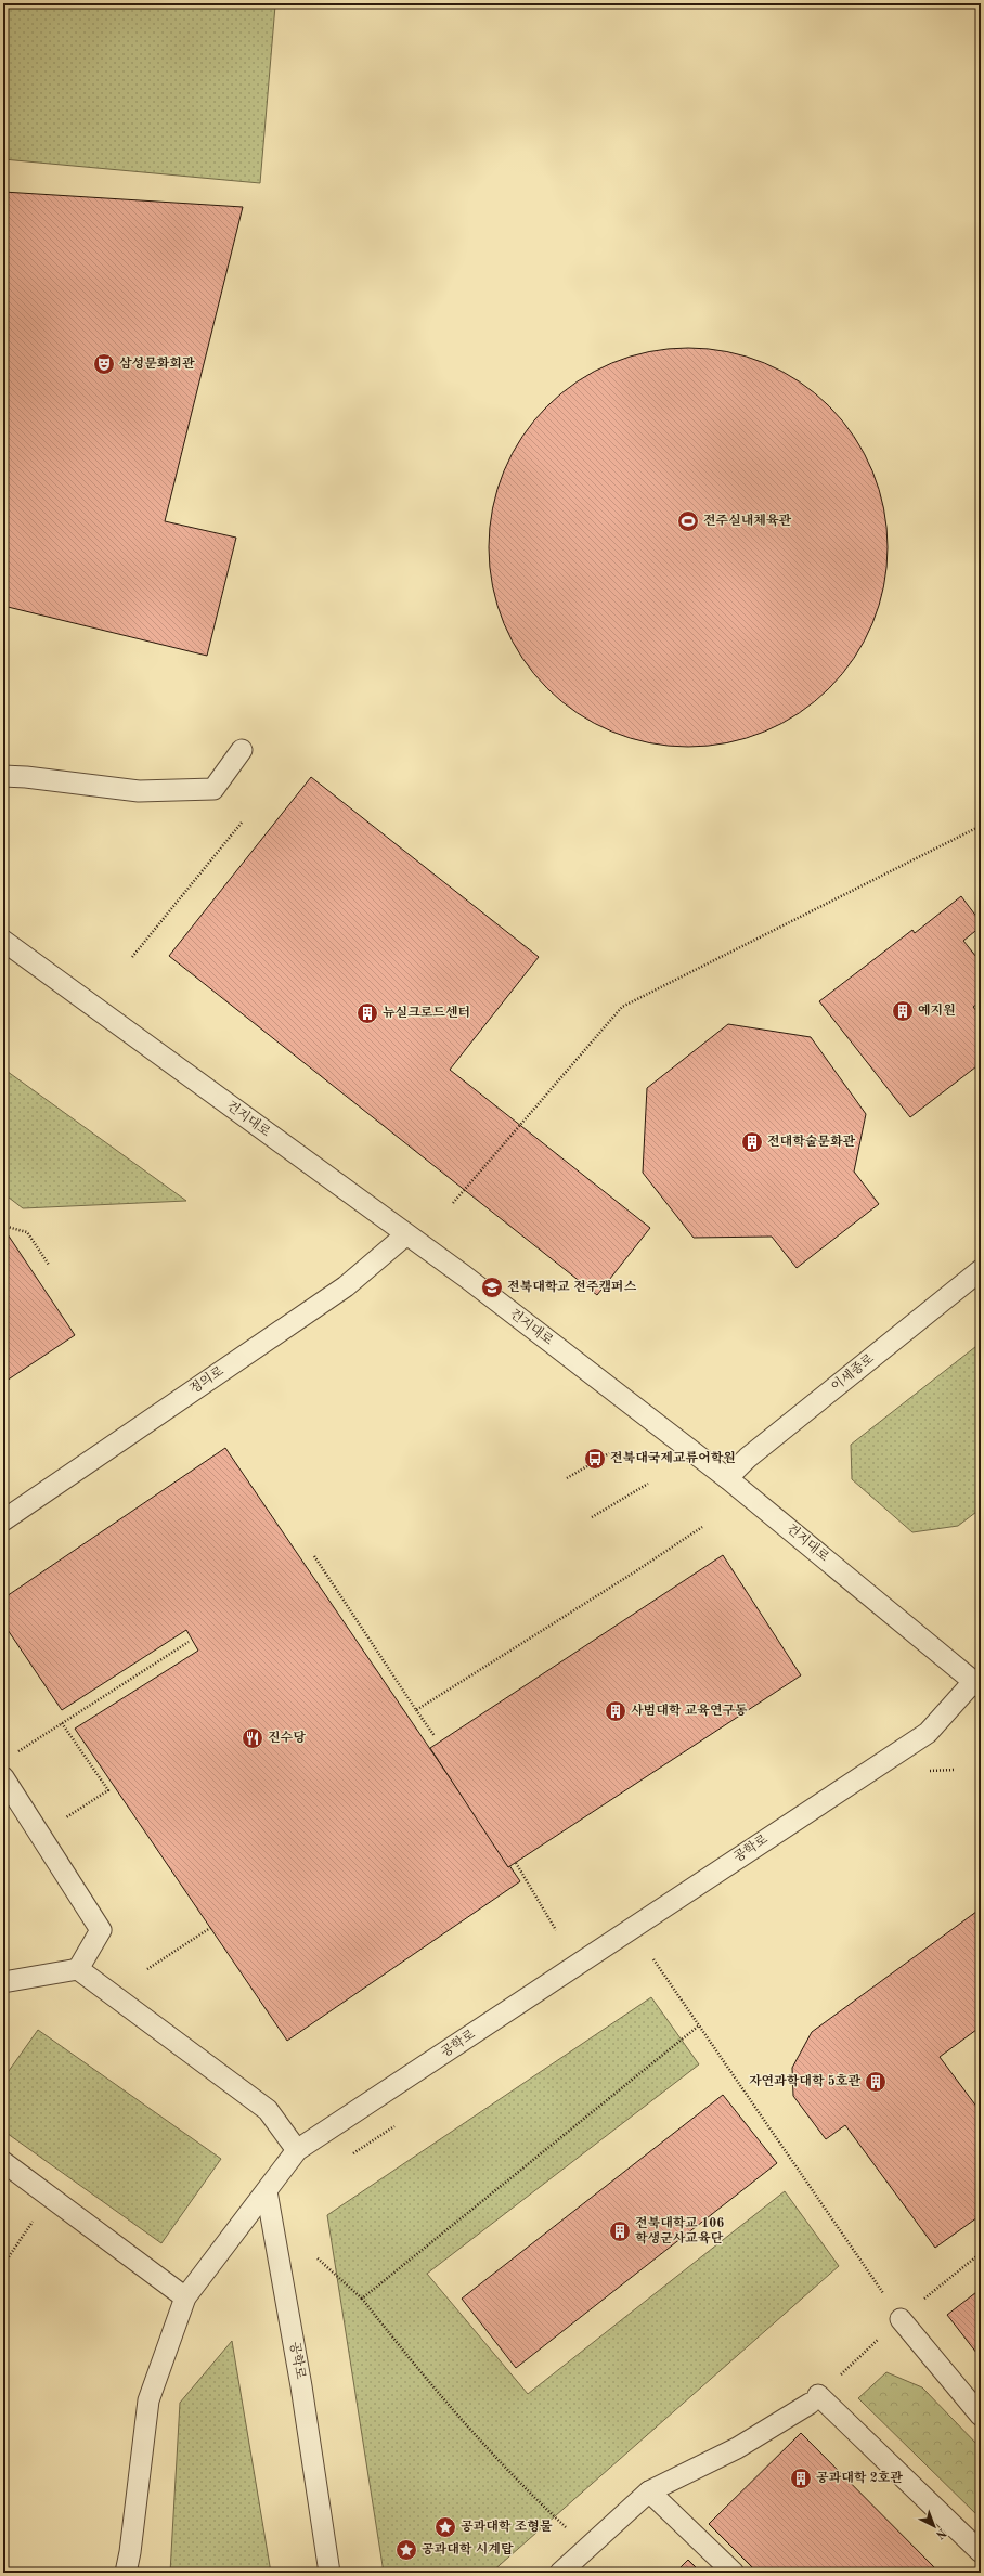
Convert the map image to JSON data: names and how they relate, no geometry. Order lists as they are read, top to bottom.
{
  "streets": {
    "lane": [
      "건지대로",
      "이세종로",
      "정의로",
      "공학로"
    ]
  },
  "crossings": [
    ["건지대로", "이세종로"],
    ["건지대로", "정의로"],
    ["건지대로", "공학로"]
  ],
  "places": {
    "theatre": ["삼성문화회관"],
    "sports": ["전주실내체육관"],
    "building": [
      "예지원",
      "뉴실크로드센터",
      "전대학술문화관",
      "사범대학 교육연구동",
      "자연과학대학 5호관",
      "전북대학교 106 학생군사교육단",
      "공과대학 2호관"
    ],
    "school or university": ["전북대학교 전주캠퍼스"],
    "bus stop": ["전북대국제교류어학원"],
    "restaurant": ["진수당"],
    "place": ["공과대학 조형물", "공과대학 시계탑"]
  },
  "north": "bottom right"
}
